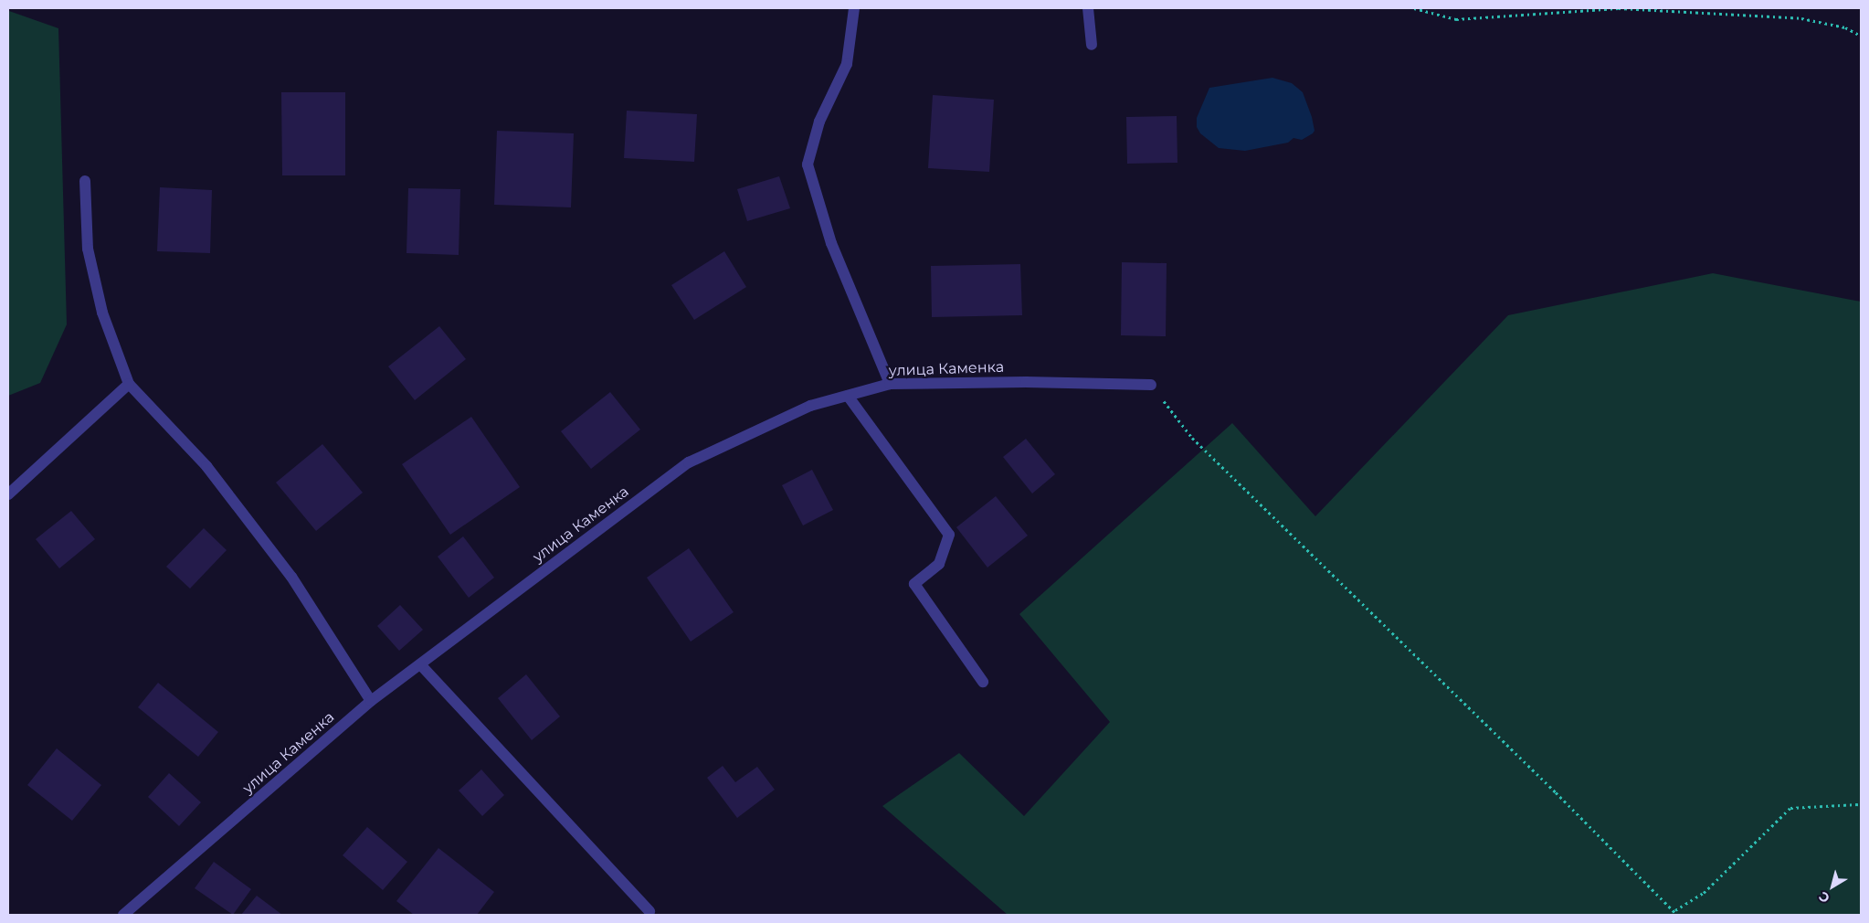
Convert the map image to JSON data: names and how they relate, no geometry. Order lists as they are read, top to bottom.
{
  "streets": {
    "street": ["улица Каменка"]
  },
  "north": "bottom left"
}
